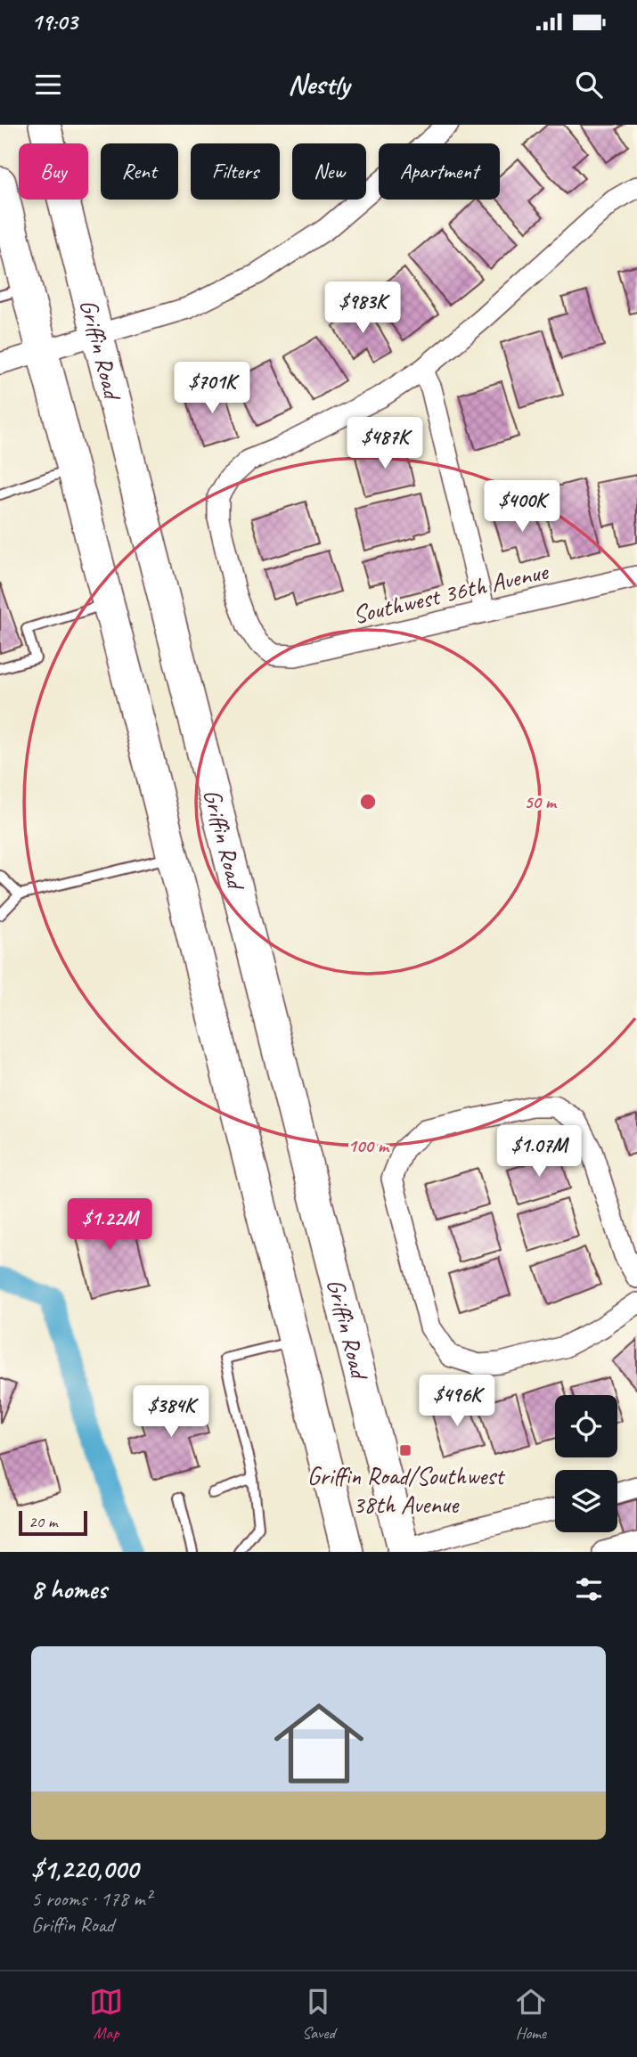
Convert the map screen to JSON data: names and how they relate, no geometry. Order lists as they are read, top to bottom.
{
  "streets": {
    "main road": ["Griffin Road"],
    "street": ["Southwest 36th Avenue"]
  },
  "places": {
    "transit": ["Griffin Road/Southwest 38th Avenue"]
  },
  "scale_bar": "20 m",
  "page": {
    "status": "19:03",
    "header": "Nestly",
    "chip": [
      "Buy",
      "Rent",
      "Filters",
      "New",
      "Apartment"
    ],
    "price": [
      "$983K",
      "$701K",
      "$487K",
      "$400K",
      "$1.07M",
      "$1.22M",
      "$496K",
      "$384K"
    ],
    "scale": "20 m",
    "heading": "8 homes",
    "list": [
      {
        "name": "$1,220,000",
        "note": "5 rooms · 178 m² · Griffin Road"
      }
    ],
    "tabs": ["Map", "Saved", "Home"]
  },
  "rings": ["50 m", "100 m"]
}
